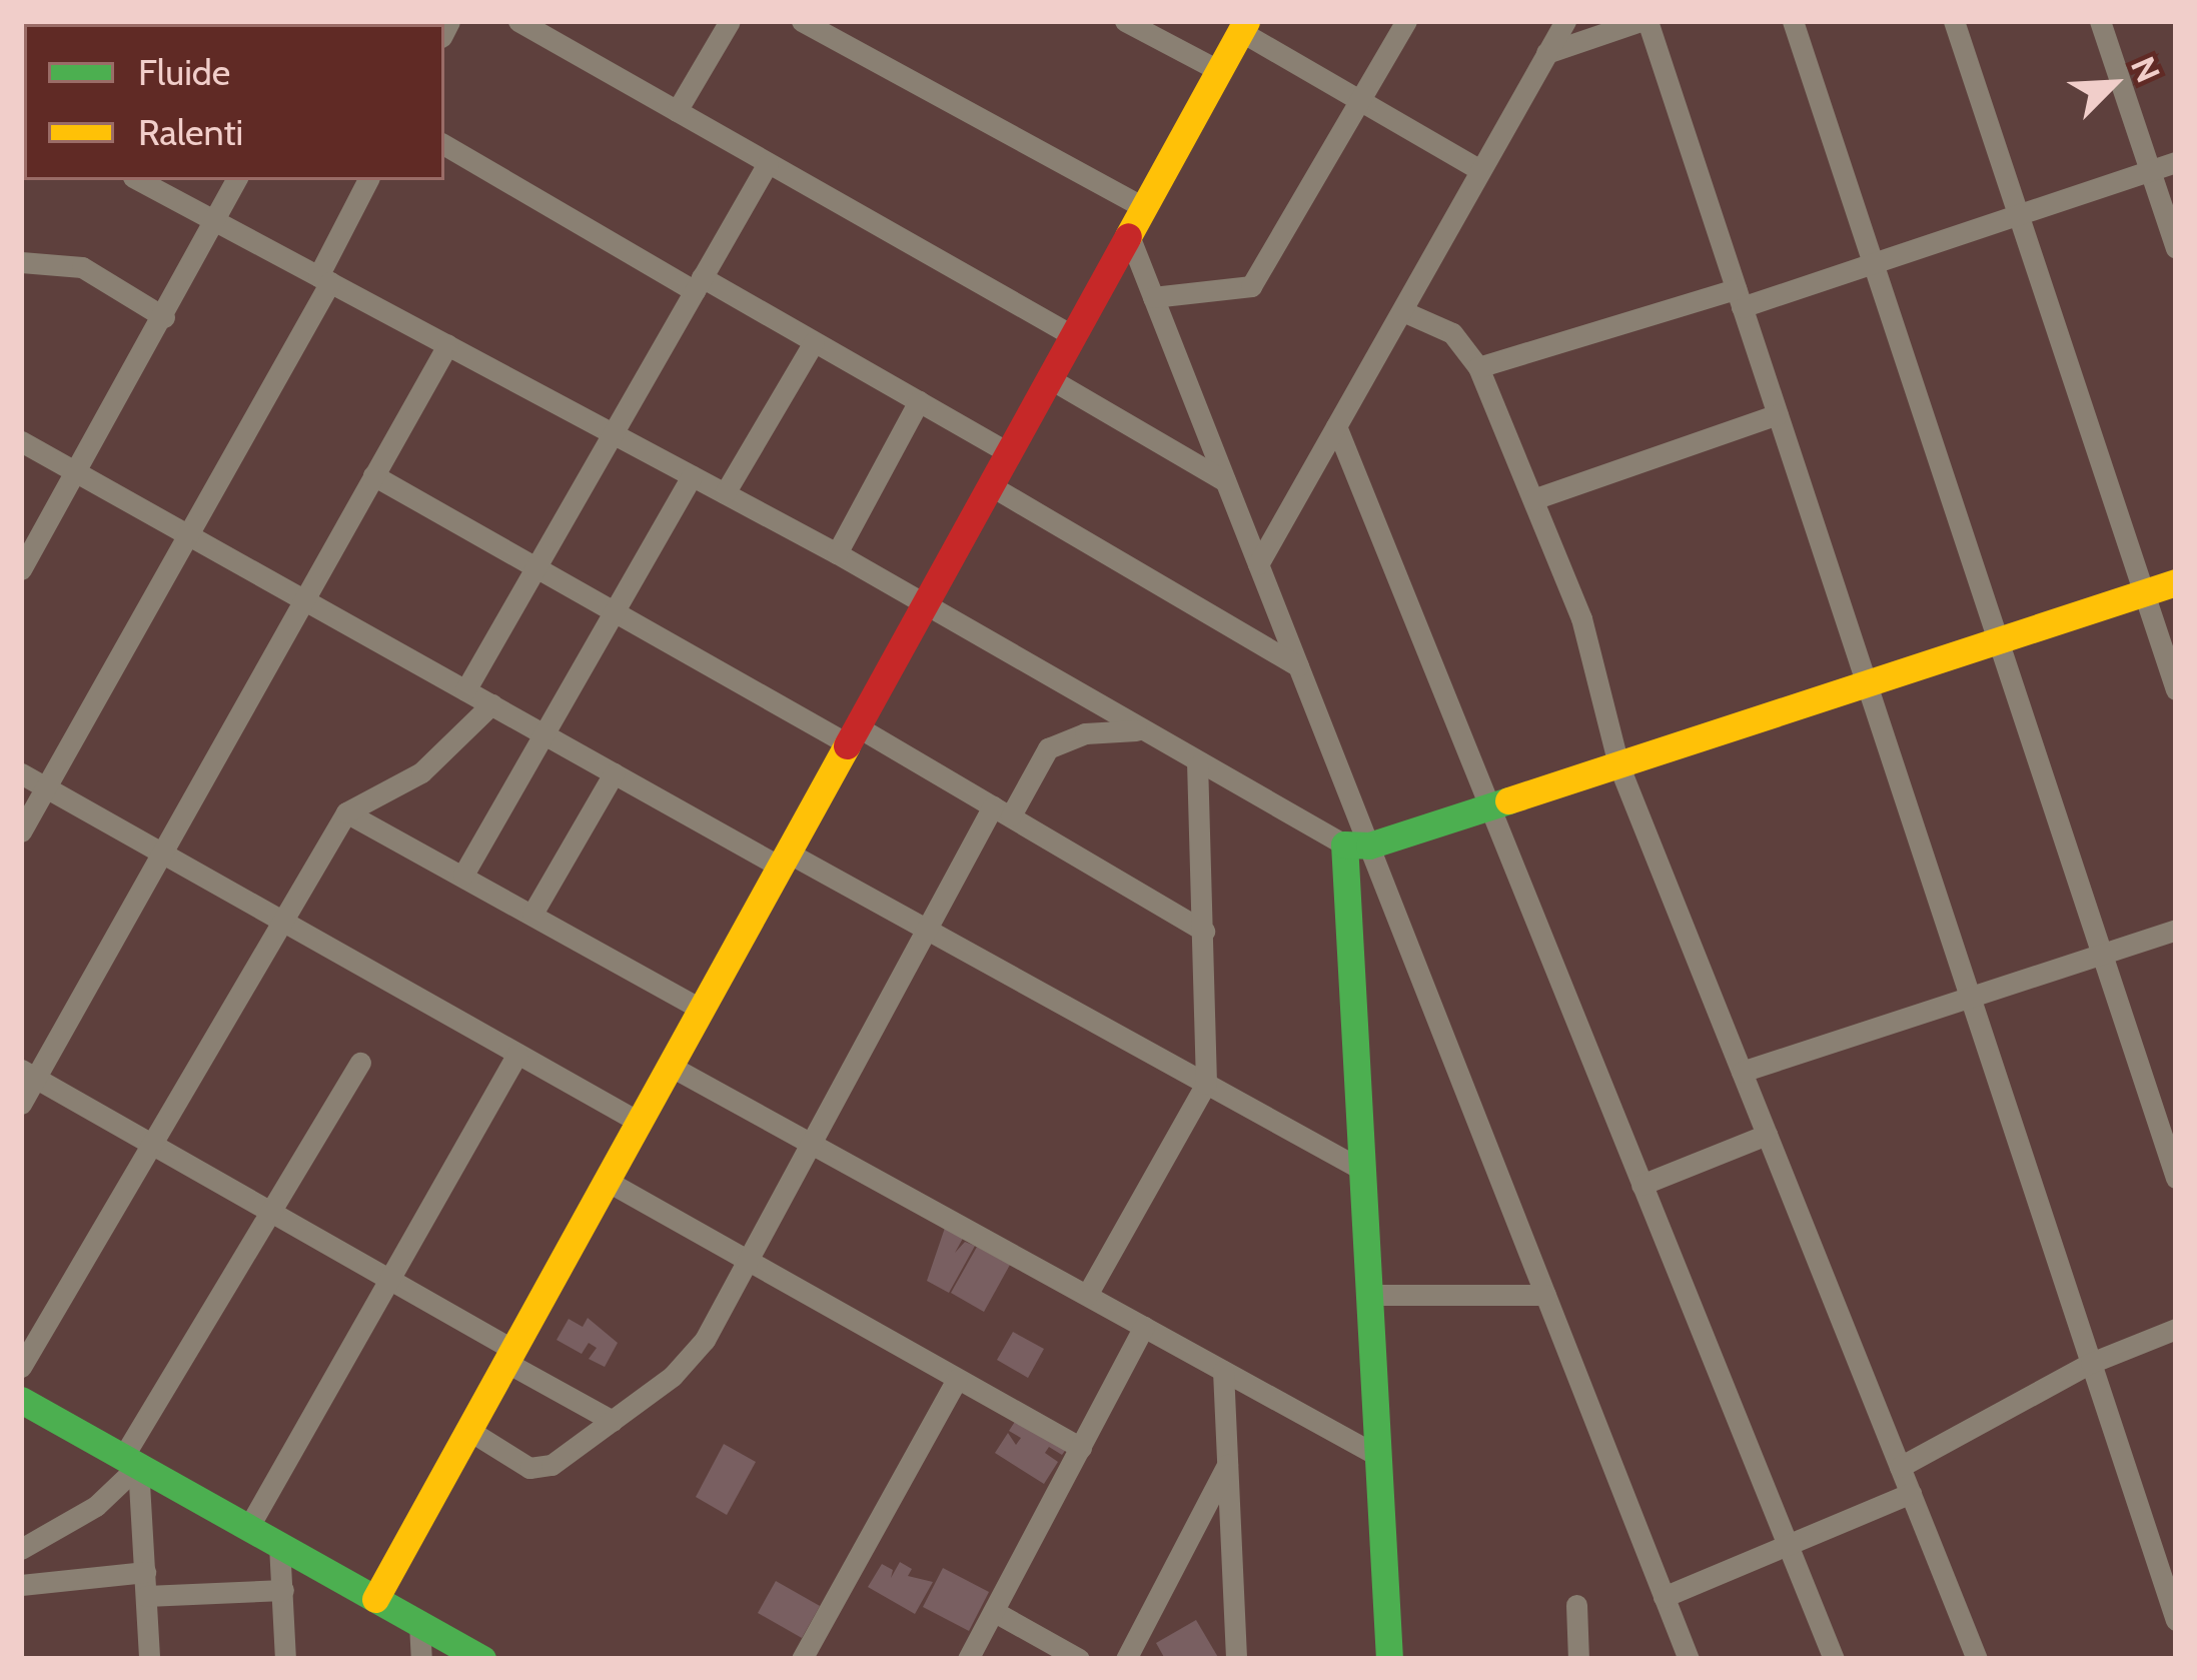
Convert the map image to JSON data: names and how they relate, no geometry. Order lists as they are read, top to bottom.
{
  "legend": ["Fluide", "Ralenti"],
  "north": "top right"
}
